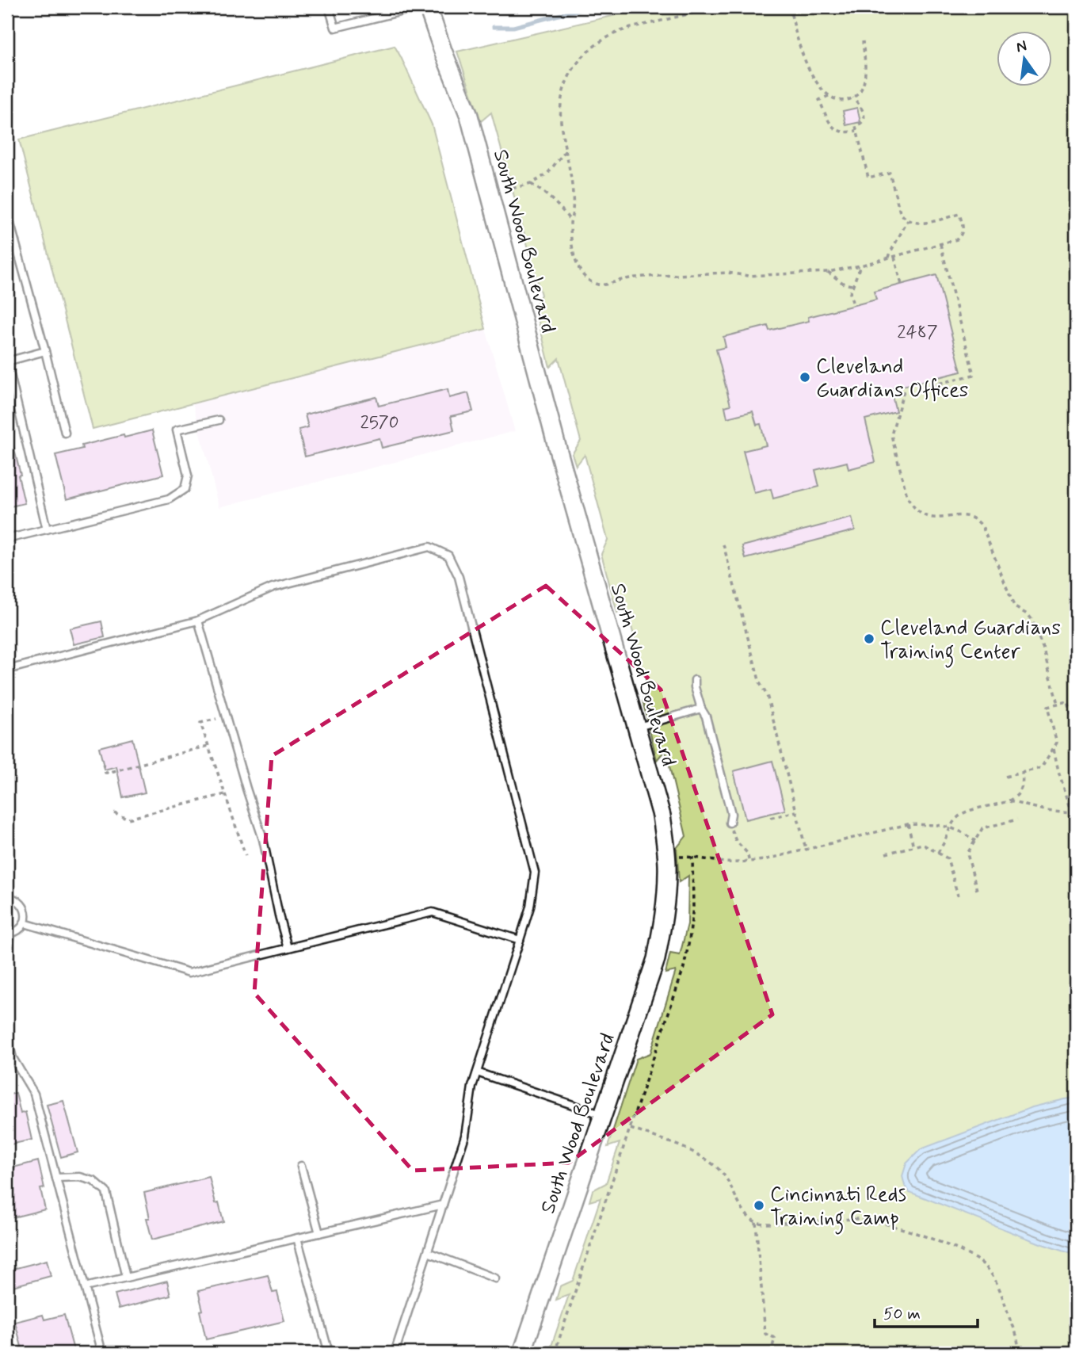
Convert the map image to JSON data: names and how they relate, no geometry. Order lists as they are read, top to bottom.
{
  "streets": {
    "street": ["South Wood Boulevard"]
  },
  "places": ["Cleveland Guardians Offices", "Cleveland Guardians Training Center", "Cincinnati Reds Training Camp"],
  "house_numbers": ["2487", "2570"],
  "scale_bar": "50 m",
  "north": "top"
}
